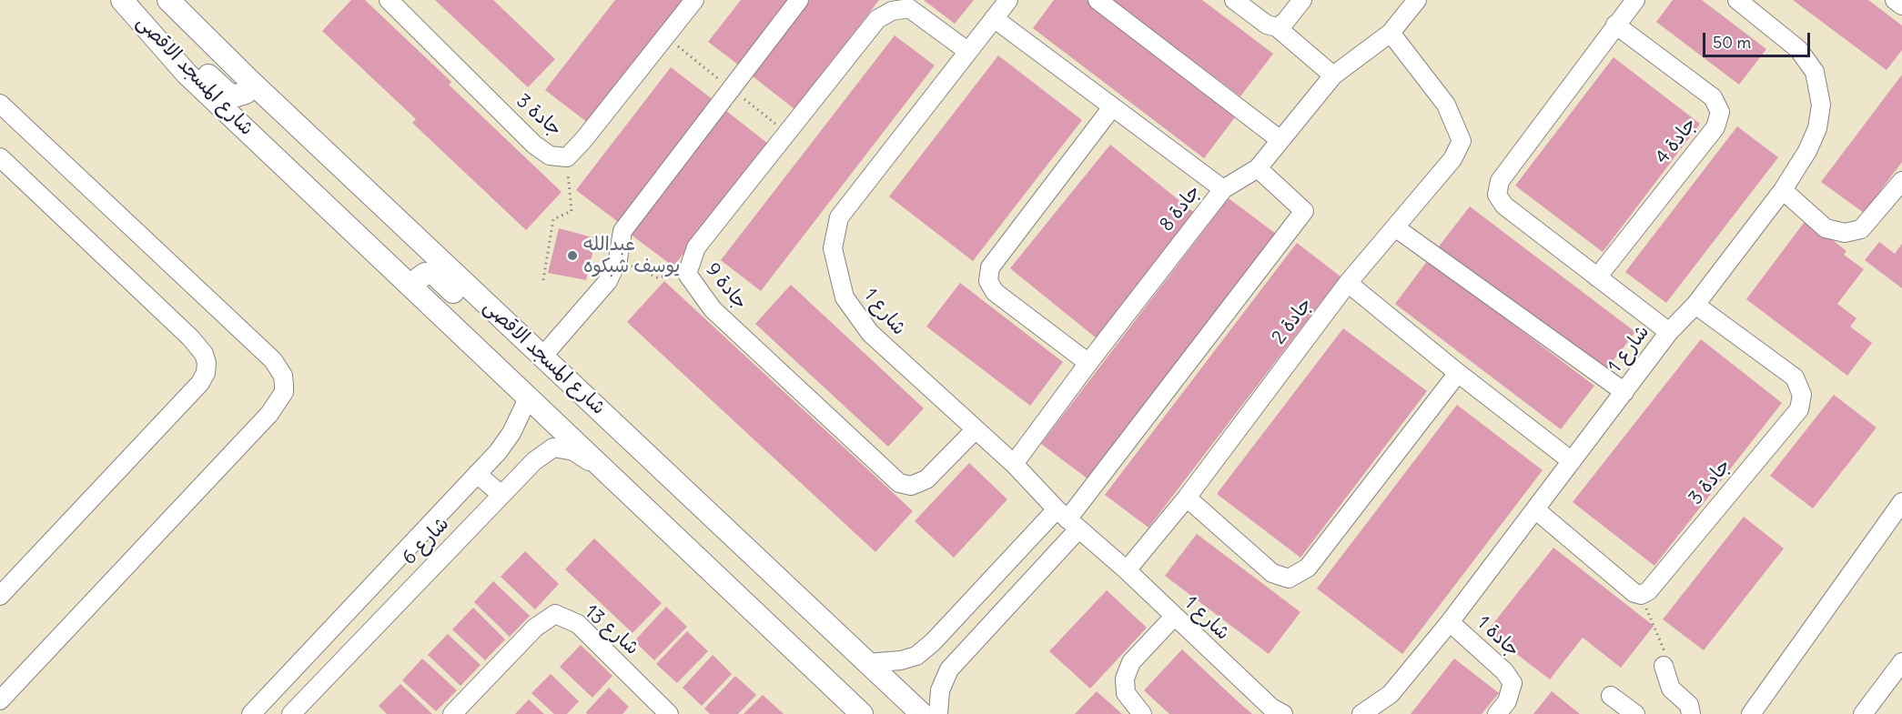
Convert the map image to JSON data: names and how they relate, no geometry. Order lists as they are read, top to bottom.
{
  "streets": {
    "main road": ["شارع المسجد الاقصى"],
    "street": [
      "جادة 3",
      "جادة 4",
      "جادة 8",
      "جادة 9",
      "شارع 1",
      "جادة 2",
      "شارع 6",
      "شارع 13",
      "جادة 1"
    ]
  },
  "crossings": [
    ["شارع المسجد الاقصى", "شارع 6"],
    ["جادة 3", "شارع 1"],
    ["جادة 8", "شارع 1"],
    ["جادة 9", "شارع 1"],
    ["شارع 1", "جادة 2"],
    ["شارع 1", "جادة 1"]
  ],
  "places": ["عبدالله يوسف شبكوه"],
  "scale_bar": "50 m"
}
